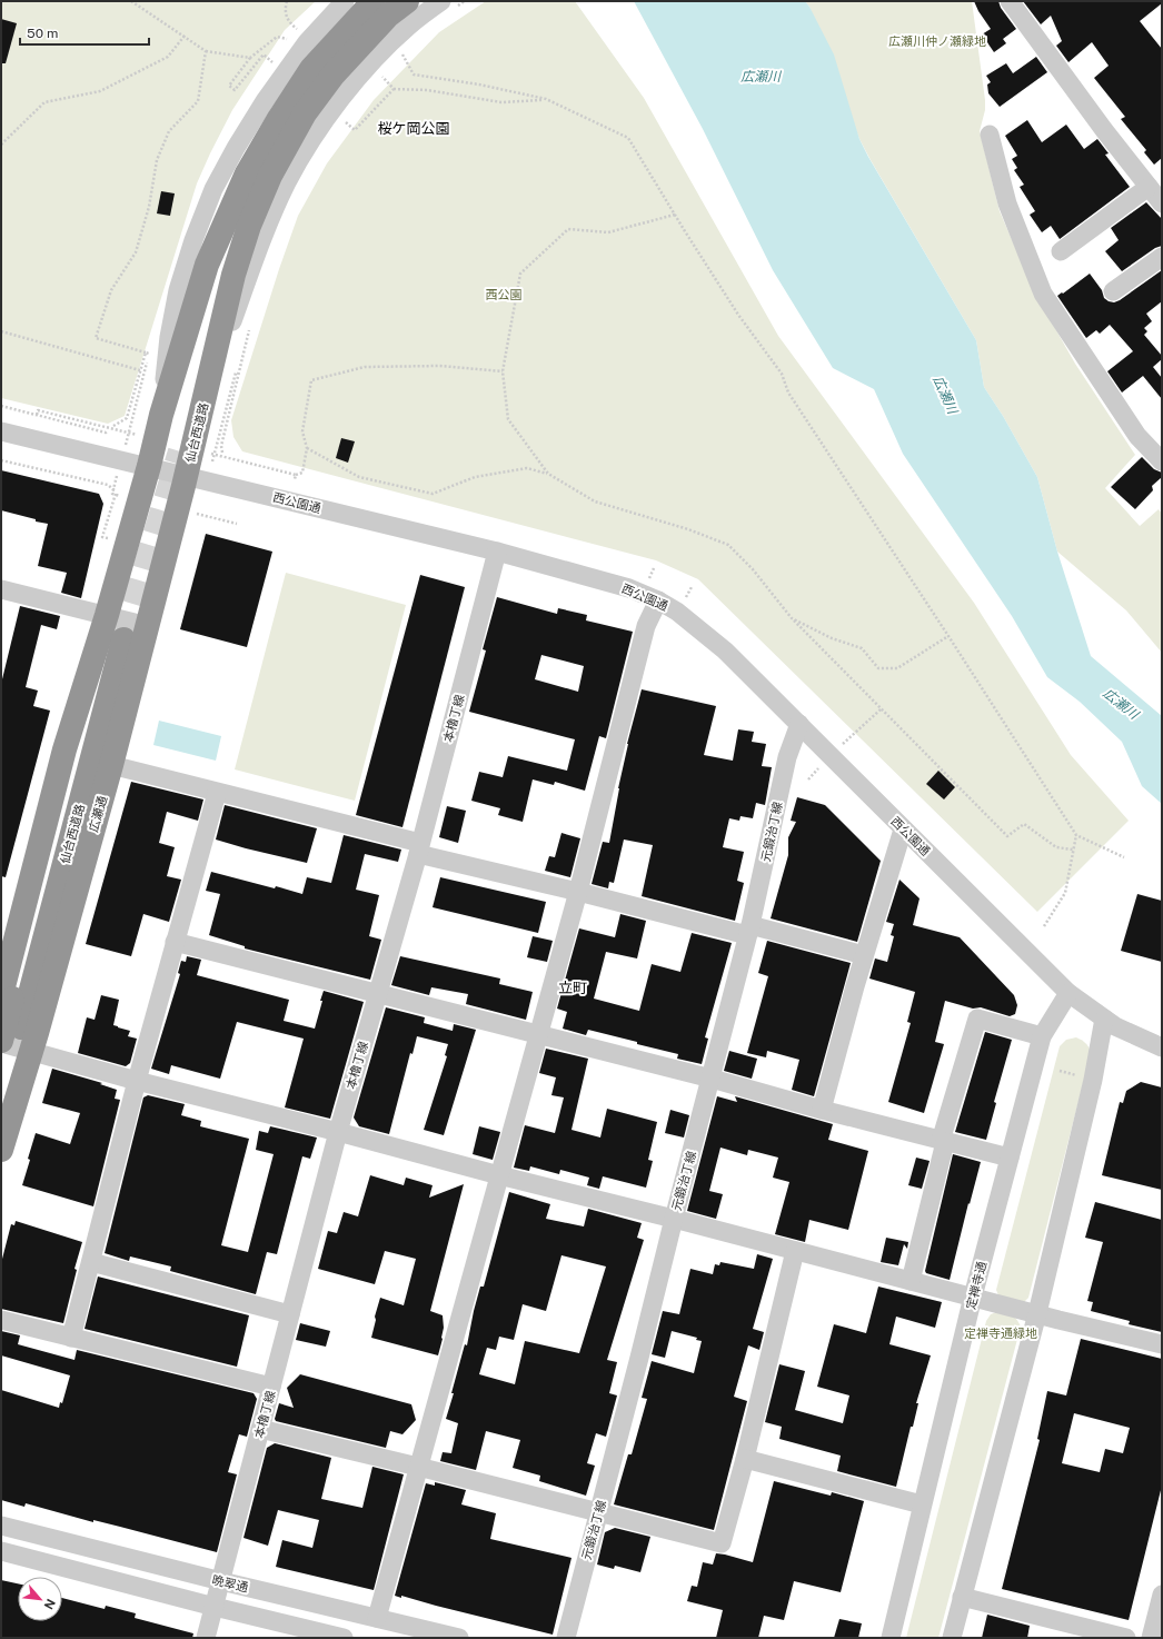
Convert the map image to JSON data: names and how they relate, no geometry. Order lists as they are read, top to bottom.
{
  "streets": {
    "highway": ["仙台西道路", "広瀬通"],
    "street": [
      "西公園通",
      "本櫓丁線",
      "元鍛治丁線",
      "定禅寺通",
      "晩翠通"
    ]
  },
  "crossings": [
    ["仙台西道路", "西公園通"],
    ["仙台西道路", "広瀬通"],
    ["西公園通", "本櫓丁線"],
    ["西公園通", "広瀬通"],
    ["西公園通", "元鍛治丁線"],
    ["西公園通", "定禅寺通"],
    ["本櫓丁線", "晩翠通"]
  ],
  "districts": ["桜ケ岡公園", "立町"],
  "water": ["広瀬川"],
  "parks": ["広瀬川仲ノ瀬緑地", "西公園", "定禅寺通緑地"],
  "scale_bar": "50 m",
  "north": "bottom right"
}
